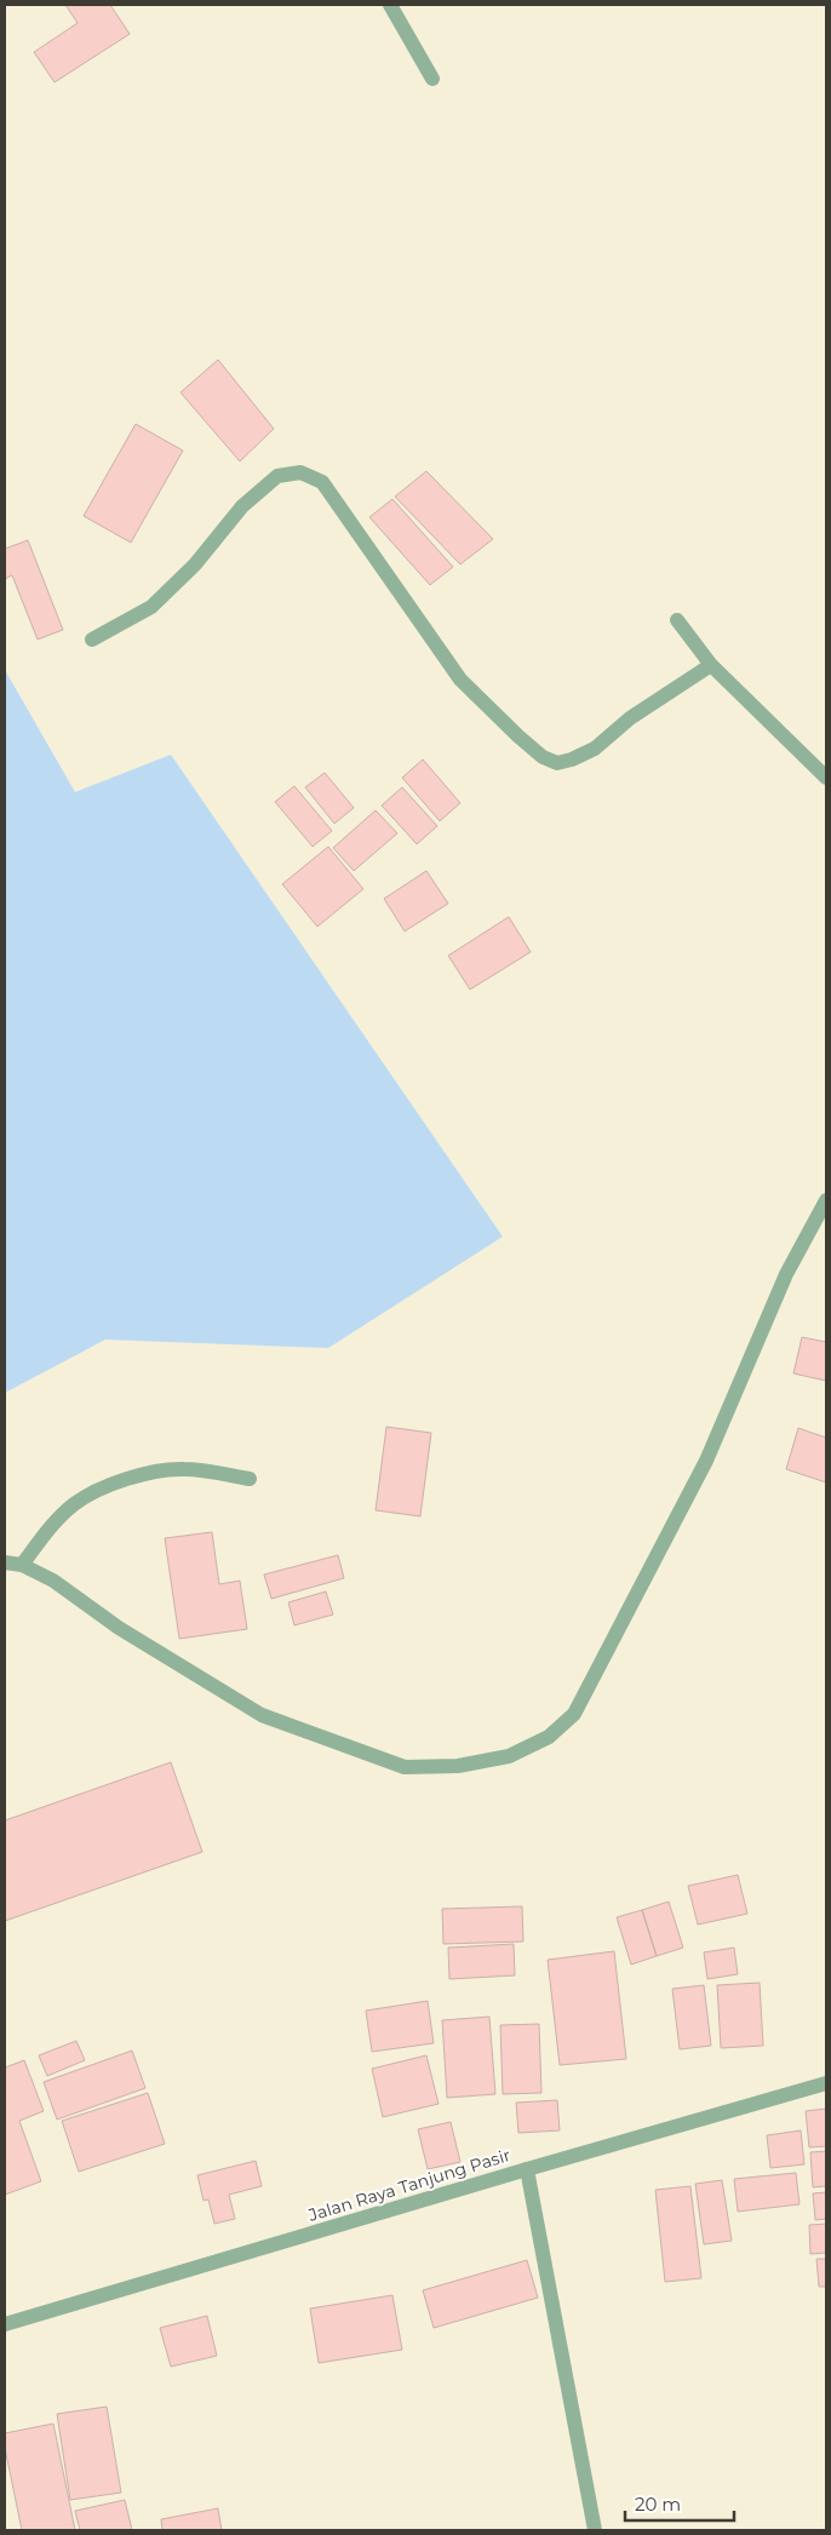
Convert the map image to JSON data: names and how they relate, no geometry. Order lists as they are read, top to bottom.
{
  "streets": {
    "street": ["Jalan Raya Tanjung Pasir"]
  },
  "scale_bar": "20 m"
}
